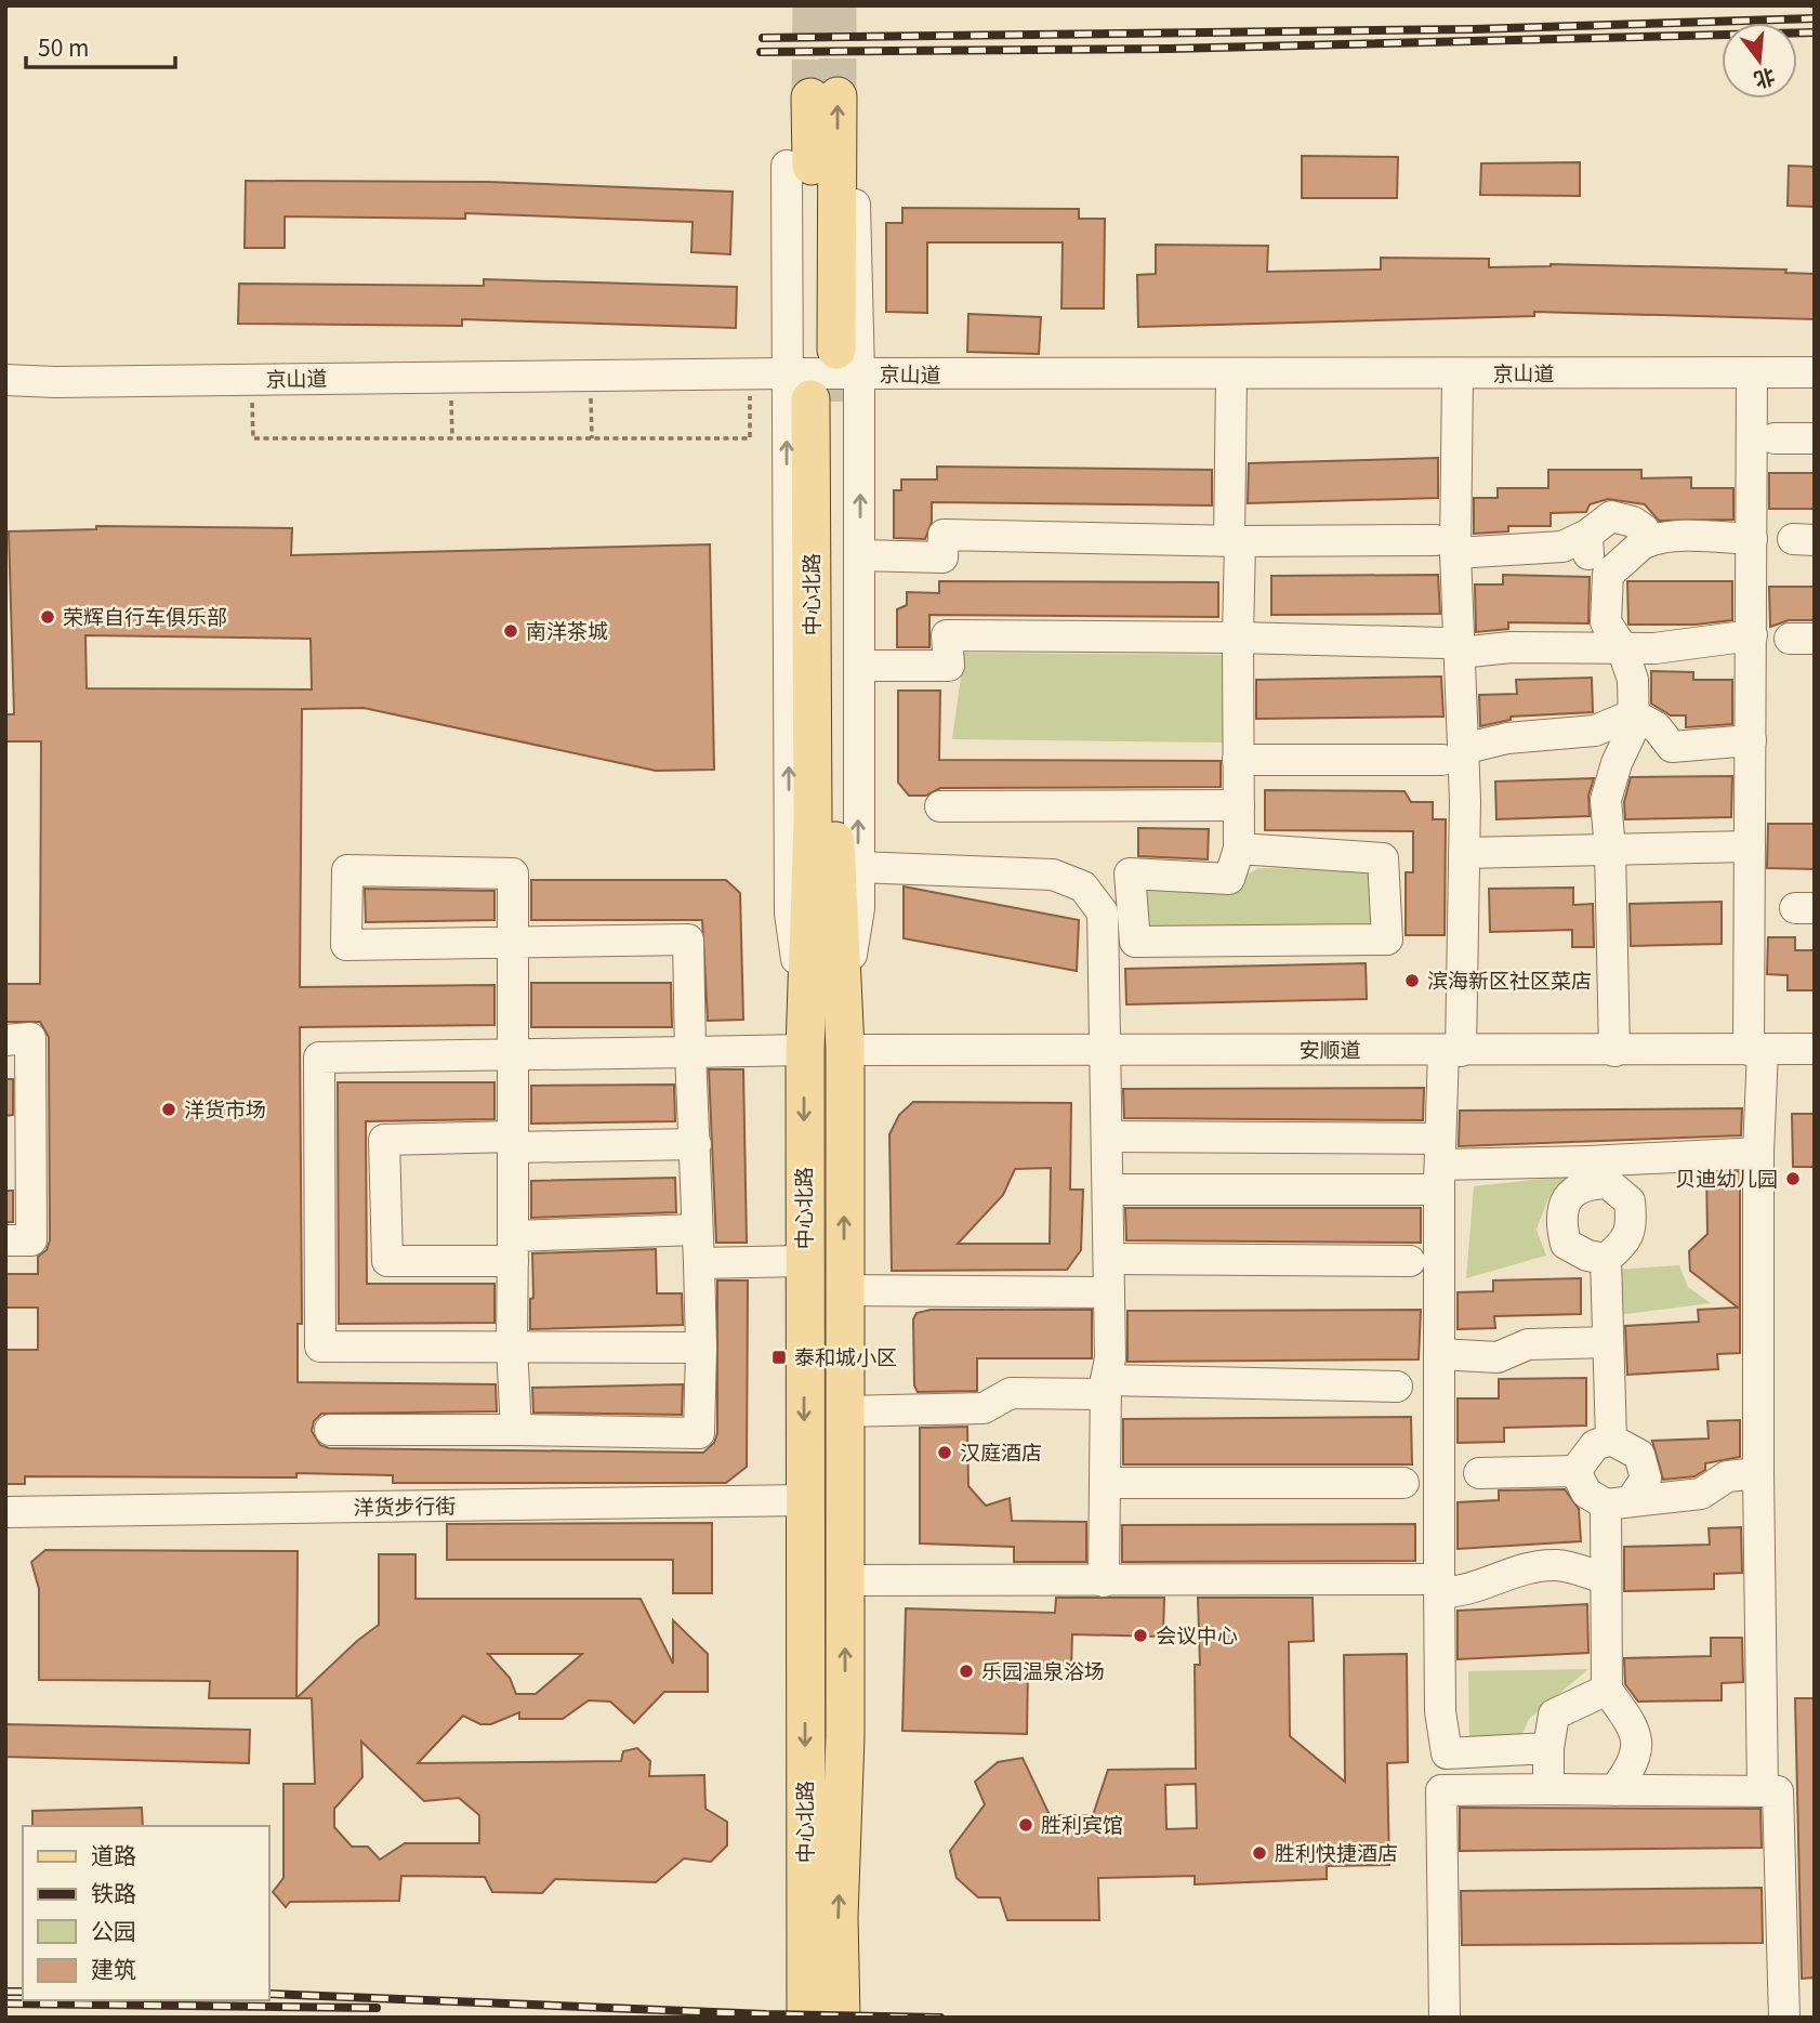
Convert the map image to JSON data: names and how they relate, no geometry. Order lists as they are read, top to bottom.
{
  "streets": {
    "main road": ["中心北路"],
    "street": ["京山道", "安顺道", "洋货步行街"]
  },
  "crossings": [
    ["京山道", "中心北路"],
    ["中心北路", "安顺道"],
    ["中心北路", "洋货步行街"]
  ],
  "places": {
    "other": [
      "荣辉自行车俱乐部",
      "南洋茶城",
      "滨海新区社区菜店",
      "洋货市场",
      "贝迪幼儿园",
      "汉庭酒店",
      "会议中心",
      "乐园温泉浴场",
      "胜利宾馆",
      "胜利快捷酒店"
    ],
    "transit": ["泰和城小区"]
  },
  "legend": [
    "道路",
    "铁路",
    "公园",
    "建筑"
  ],
  "scale_bar": "50 m",
  "north": "bottom"
}
